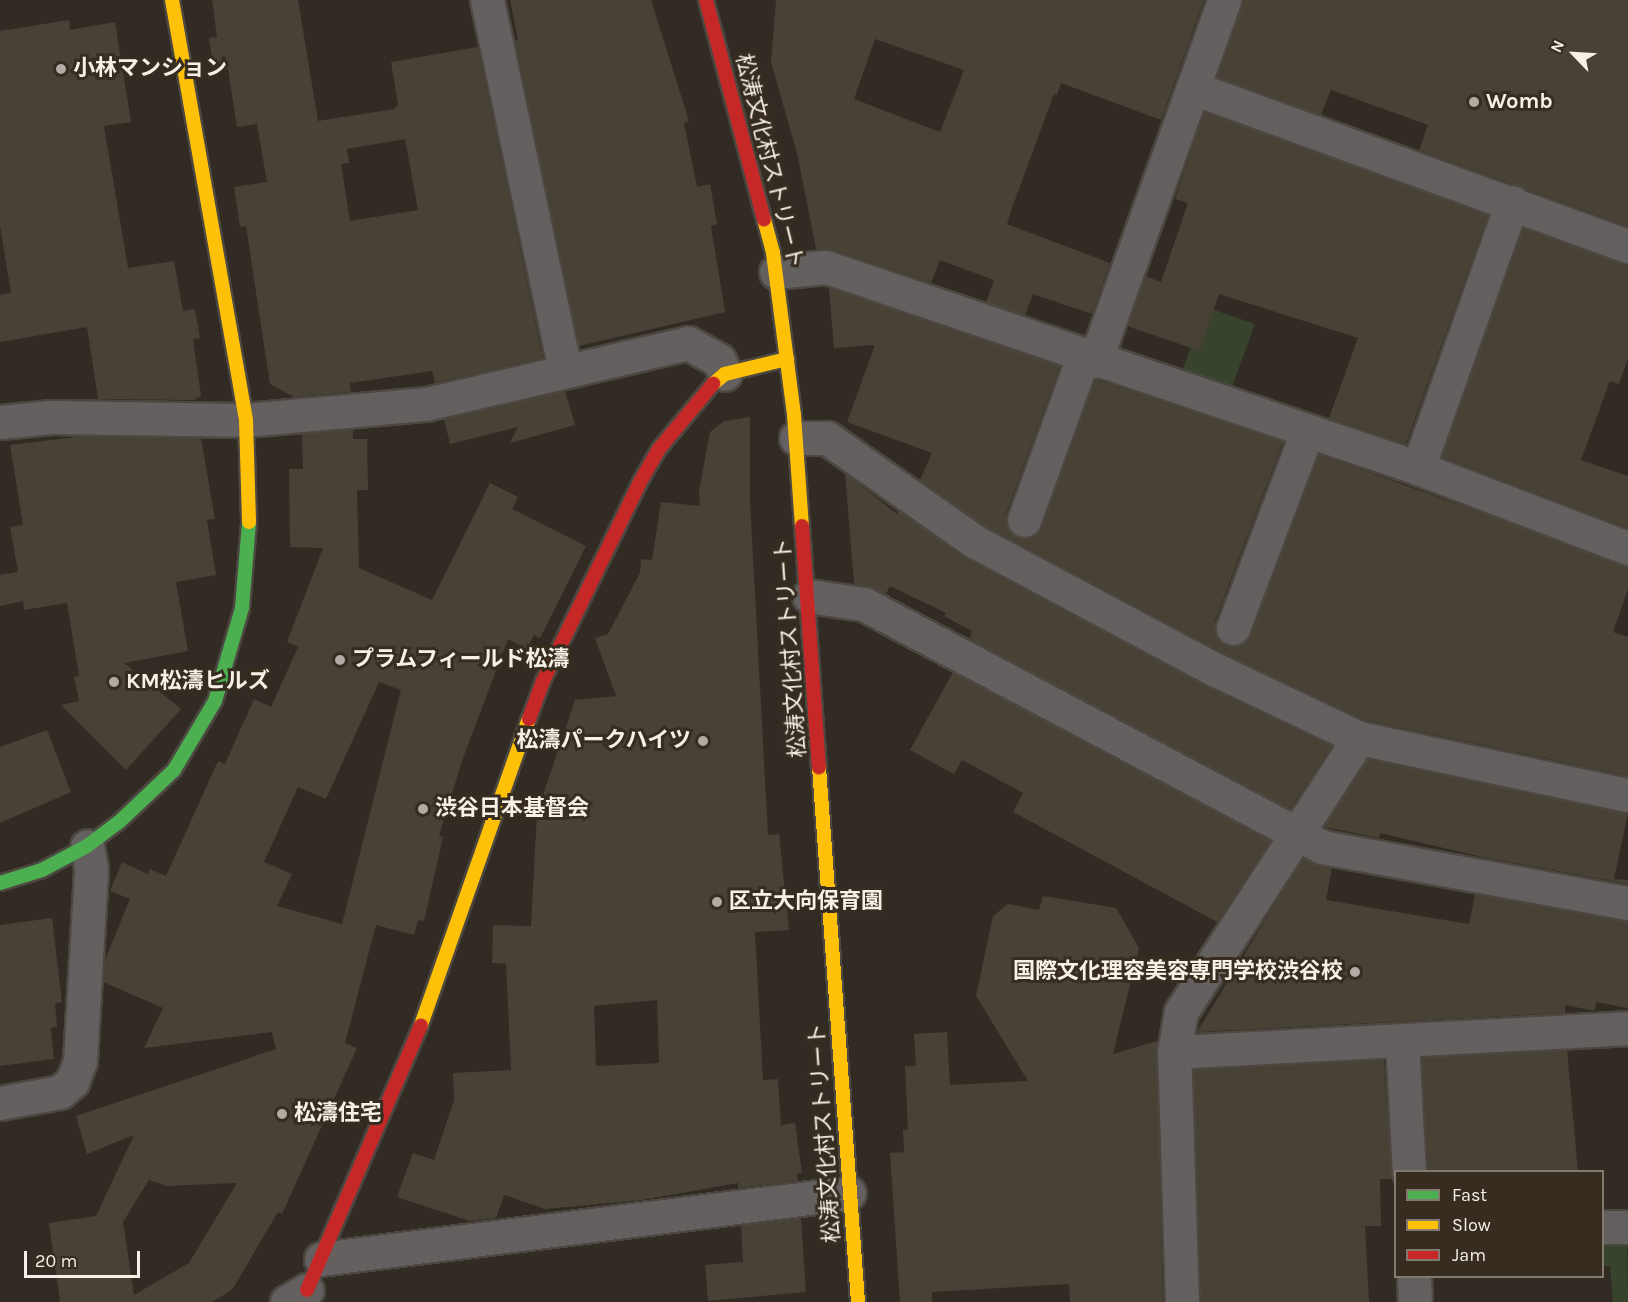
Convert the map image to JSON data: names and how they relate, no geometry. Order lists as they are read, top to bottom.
{
  "streets": {
    "street": ["松涛文化村ストリート"]
  },
  "places": [
    "小林マンション",
    "Womb",
    "プラムフィールド松濤",
    "KM松濤ヒルズ",
    "松濤パークハイツ",
    "渋谷日本基督会",
    "区立大向保育園",
    "国際文化理容美容専門学校渋谷校",
    "松濤住宅"
  ],
  "legend": ["Fast", "Slow", "Jam"],
  "scale_bar": "20 m",
  "north": "top left"
}
